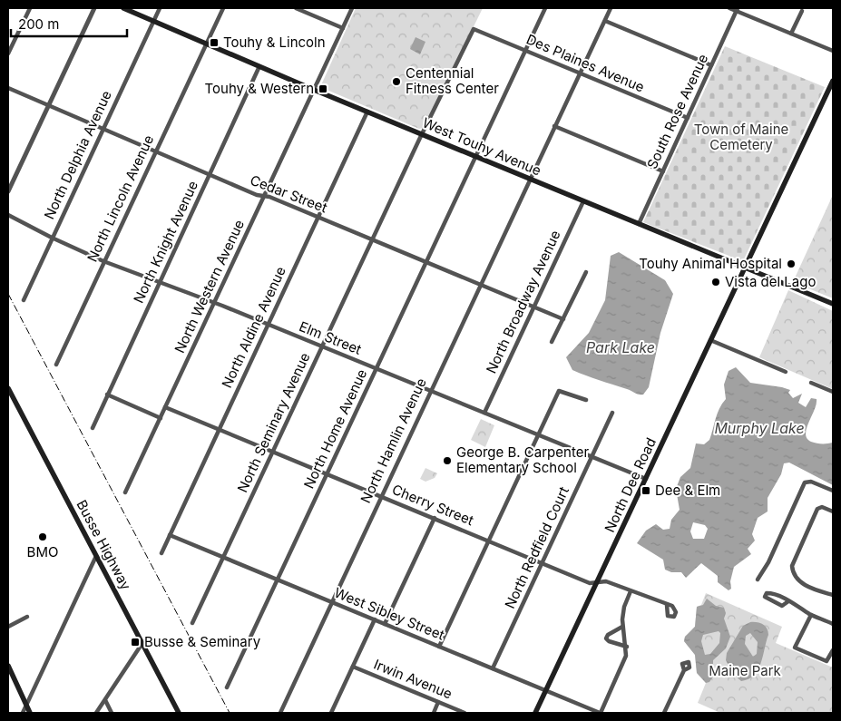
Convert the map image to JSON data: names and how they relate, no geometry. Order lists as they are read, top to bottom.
{
  "streets": {
    "main road": ["West Touhy Avenue", "North Dee Road", "Busse Highway"],
    "street": [
      "Des Plaines Avenue",
      "South Rose Avenue",
      "North Delphia Avenue",
      "Cedar Street",
      "North Lincoln Avenue",
      "North Knight Avenue",
      "North Western Avenue",
      "North Broadway Avenue",
      "North Aldine Avenue",
      "Elm Street",
      "North Seminary Avenue",
      "North Home Avenue",
      "North Hamlin Avenue",
      "Cherry Street",
      "North Redfield Court",
      "West Sibley Street",
      "Irwin Avenue"
    ]
  },
  "crossings": [
    ["Des Plaines Avenue", "South Rose Avenue"],
    ["Des Plaines Avenue", "North Seminary Avenue"],
    ["Des Plaines Avenue", "North Home Avenue"],
    ["Des Plaines Avenue", "North Hamlin Avenue"],
    ["South Rose Avenue", "West Touhy Avenue"],
    ["West Touhy Avenue", "North Delphia Avenue"],
    ["West Touhy Avenue", "North Lincoln Avenue"],
    ["West Touhy Avenue", "North Knight Avenue"],
    ["West Touhy Avenue", "North Western Avenue"],
    ["West Touhy Avenue", "North Broadway Avenue"],
    ["West Touhy Avenue", "North Aldine Avenue"],
    ["West Touhy Avenue", "North Seminary Avenue"],
    ["West Touhy Avenue", "North Home Avenue"],
    ["West Touhy Avenue", "North Hamlin Avenue"],
    ["West Touhy Avenue", "North Dee Road"],
    ["North Delphia Avenue", "Cedar Street"],
    ["North Delphia Avenue", "Elm Street"],
    ["Cedar Street", "North Lincoln Avenue"],
    ["Cedar Street", "North Knight Avenue"],
    ["Cedar Street", "North Western Avenue"],
    ["Cedar Street", "North Broadway Avenue"],
    ["Cedar Street", "North Aldine Avenue"],
    ["Cedar Street", "North Seminary Avenue"],
    ["Cedar Street", "North Home Avenue"],
    ["Cedar Street", "North Hamlin Avenue"],
    ["North Lincoln Avenue", "Elm Street"],
    ["North Knight Avenue", "Elm Street"],
    ["North Western Avenue", "Elm Street"],
    ["North Western Avenue", "Cherry Street"],
    ["North Broadway Avenue", "Elm Street"],
    ["North Aldine Avenue", "Elm Street"],
    ["North Aldine Avenue", "Cherry Street"],
    ["North Aldine Avenue", "West Sibley Street"],
    ["Elm Street", "North Seminary Avenue"],
    ["Elm Street", "North Home Avenue"],
    ["Elm Street", "North Hamlin Avenue"],
    ["Elm Street", "North Dee Road"],
    ["Elm Street", "North Redfield Court"],
    ["North Seminary Avenue", "Cherry Street"],
    ["North Seminary Avenue", "West Sibley Street"],
    ["North Home Avenue", "Cherry Street"],
    ["North Home Avenue", "West Sibley Street"],
    ["North Hamlin Avenue", "Cherry Street"],
    ["North Hamlin Avenue", "West Sibley Street"],
    ["North Dee Road", "Cherry Street"],
    ["North Dee Road", "West Sibley Street"],
    ["Cherry Street", "North Redfield Court"],
    ["North Redfield Court", "West Sibley Street"]
  ],
  "water": ["Park Lake", "Murphy Lake"],
  "parks": ["Town of Maine Cemetery", "Maine Park"],
  "places": {
    "transit": [
      "Touhy & Lincoln",
      "Touhy & Western",
      "Dee & Elm",
      "Busse & Seminary"
    ],
    "other": [
      "Centennial Fitness Center",
      "Touhy Animal Hospital",
      "Vista del Lago",
      "George B. Carpenter Elementary School",
      "BMO"
    ]
  },
  "scale_bar": "200 m"
}
